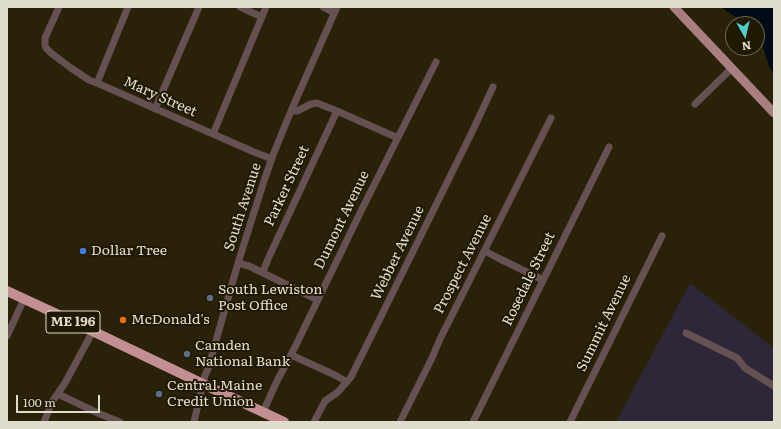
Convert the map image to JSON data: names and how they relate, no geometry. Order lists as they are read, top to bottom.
{
  "streets": {
    "highway": ["ME 196"],
    "street": [
      "Mary Street",
      "Parker Street",
      "South Avenue",
      "Dumont Avenue",
      "Webber Avenue",
      "Prospect Avenue",
      "Rosedale Street",
      "Summit Avenue"
    ]
  },
  "crossings": [
    ["Mary Street", "South Avenue"],
    ["South Avenue", "ME 196"],
    ["Dumont Avenue", "ME 196"]
  ],
  "places": [
    "Dollar Tree",
    "South Lewiston Post Office",
    "McDonald's",
    "Camden National Bank",
    "Central Maine Credit Union"
  ],
  "scale_bar": "100 m",
  "north": "bottom"
}
